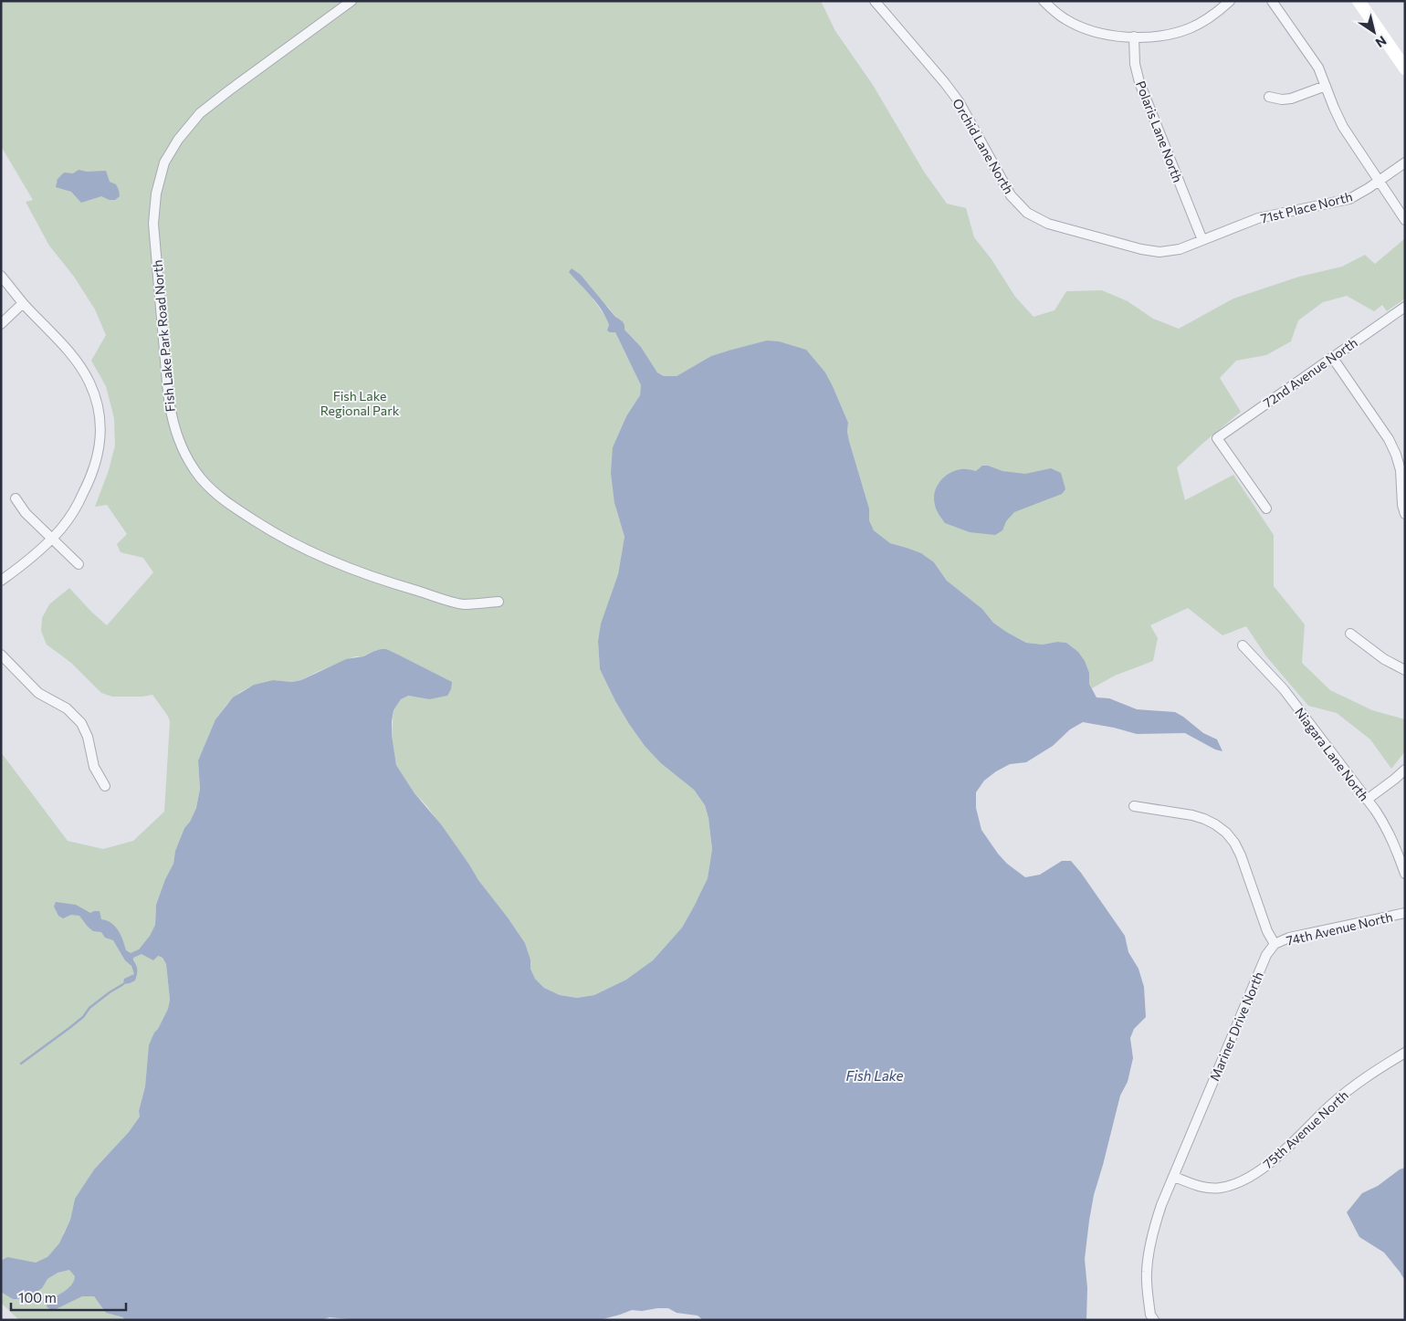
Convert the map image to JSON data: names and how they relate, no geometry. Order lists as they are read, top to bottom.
{
  "streets": {
    "street": [
      "Polaris Lane North",
      "Orchid Lane North",
      "71st Place North",
      "Fish Lake Park Road North",
      "72nd Avenue North",
      "Niagara Lane North",
      "74th Avenue North",
      "Mariner Drive North",
      "75th Avenue North"
    ]
  },
  "crossings": [
    ["Polaris Lane North", "Orchid Lane North"],
    ["Polaris Lane North", "71st Place North"],
    ["Orchid Lane North", "71st Place North"],
    ["74th Avenue North", "Mariner Drive North"],
    ["Mariner Drive North", "75th Avenue North"]
  ],
  "water": ["Fish Lake"],
  "parks": ["Fish Lake Regional Park"],
  "scale_bar": "100 m",
  "north": "bottom right"
}
